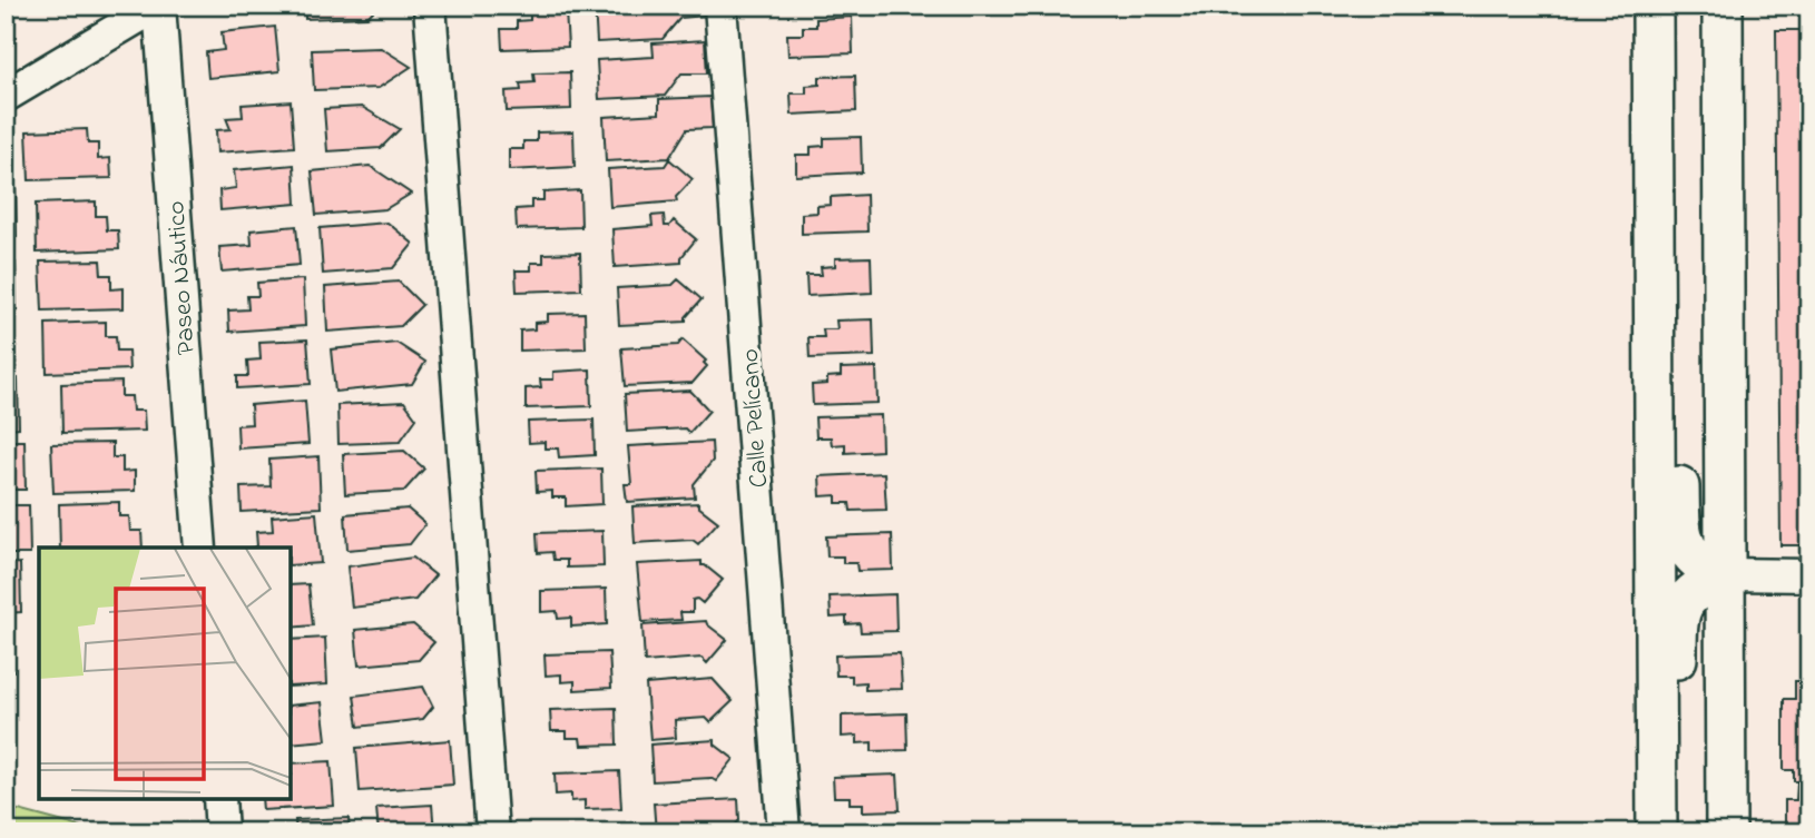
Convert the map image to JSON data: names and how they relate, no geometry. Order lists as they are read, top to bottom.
{
  "streets": {
    "street": ["Paseo Náutico", "Calle Pelícano"]
  }
}
